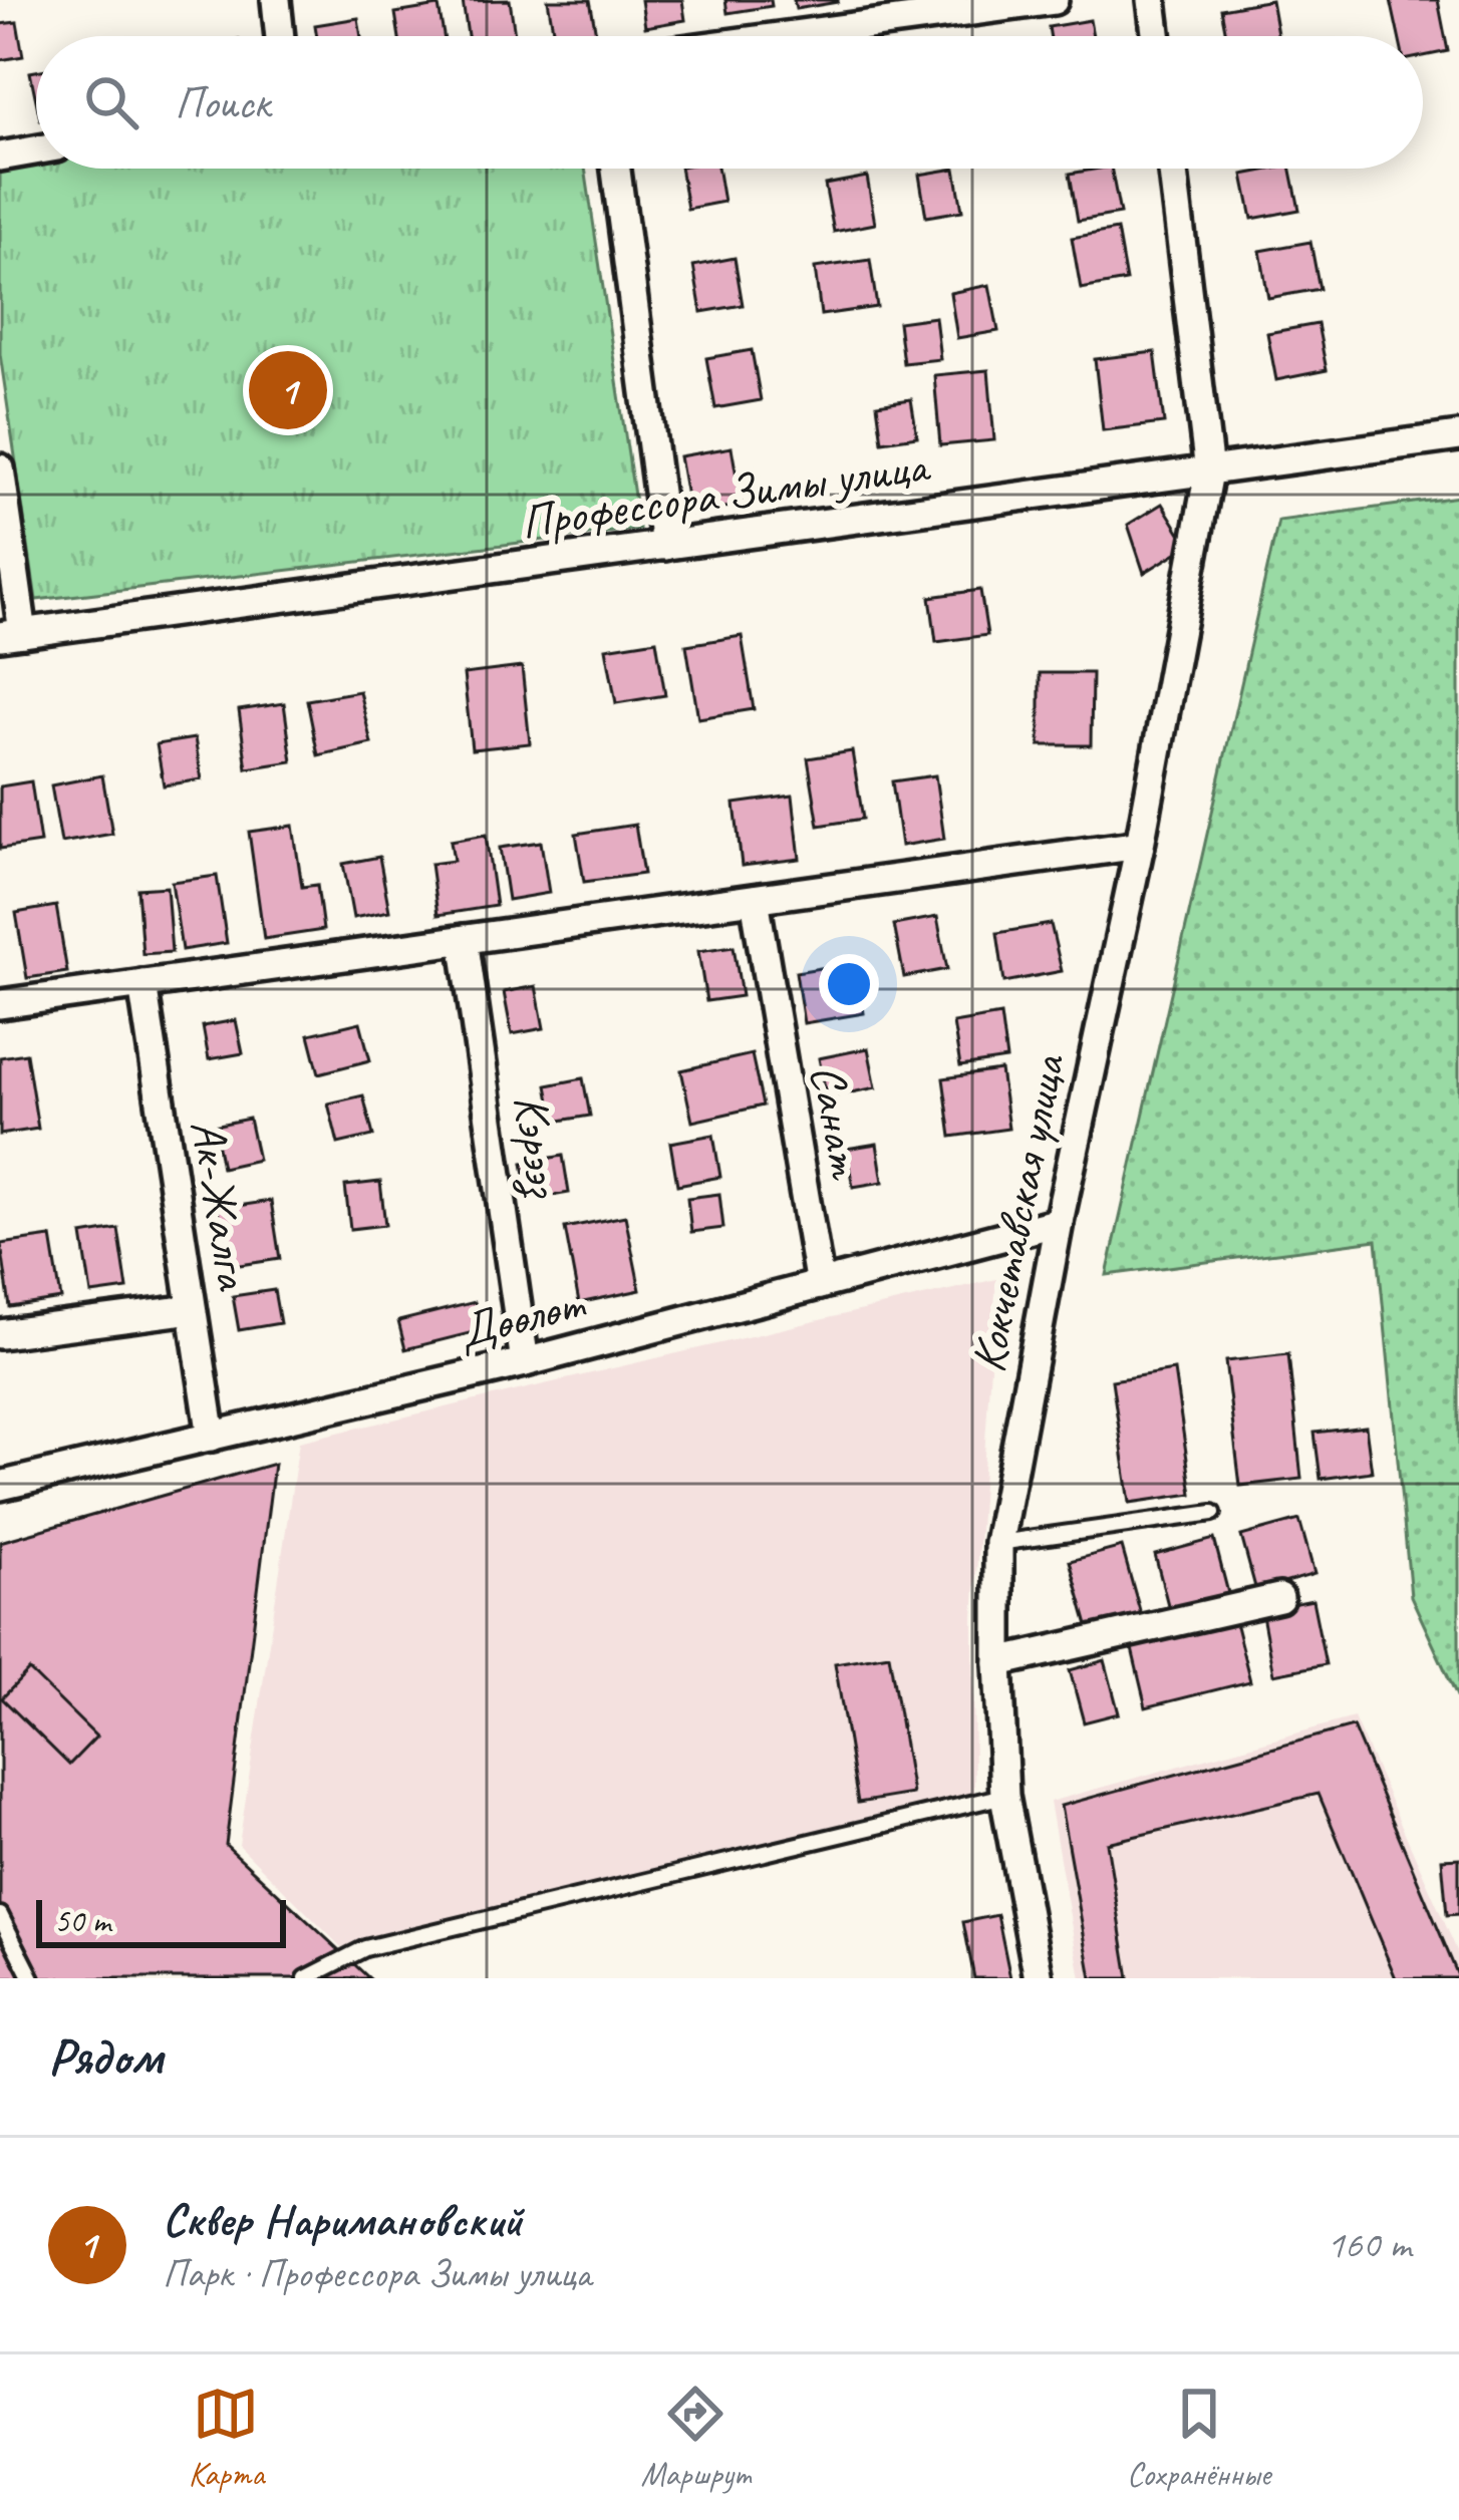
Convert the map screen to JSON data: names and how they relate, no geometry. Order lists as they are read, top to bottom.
{
  "streets": {
    "street": [
      "Профессора Зимы улица",
      "Санат",
      "Кэрээз",
      "Ак-Жалга",
      "Кокчетавская улица",
      "Дөөлөт"
    ]
  },
  "crossings": [
    ["Профессора Зимы улица", "Кокчетавская улица"],
    ["Санат", "Дөөлөт"],
    ["Кэрээз", "Дөөлөт"],
    ["Ак-Жалга", "Дөөлөт"],
    ["Кокчетавская улица", "Дөөлөт"]
  ],
  "scale_bar": "50 m",
  "page": {
    "search": "Поиск",
    "pins": "1",
    "scale": "50 m",
    "heading": "Рядом",
    "list": [
      {
        "mark": "1",
        "name": "Сквер Наримановский",
        "note": "Парк · Профессора Зимы улица",
        "value": "160 m"
      }
    ],
    "nav": ["Карта", "Маршрут", "Сохранённые"]
  }
}
